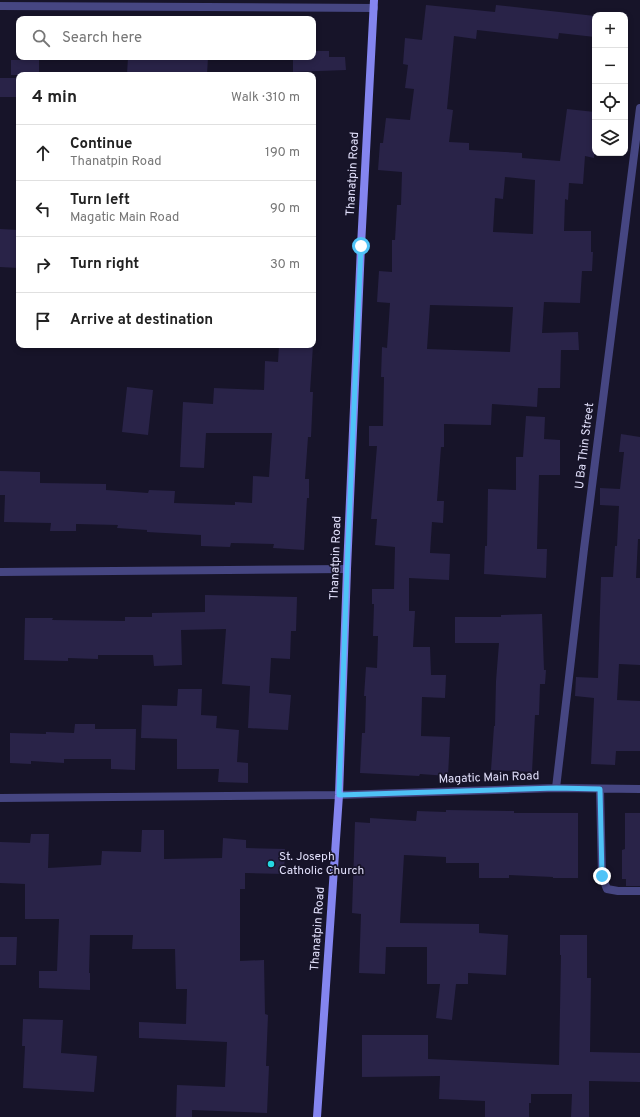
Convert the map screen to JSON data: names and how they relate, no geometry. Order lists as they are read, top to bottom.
{
  "streets": {
    "main road": ["Thanatpin Road"],
    "street": ["U Ba Thin Street", "Magatic Main Road"]
  },
  "crossings": [
    ["Thanatpin Road", "Magatic Main Road"],
    ["U Ba Thin Street", "Magatic Main Road"]
  ],
  "places": ["St. Joseph Catholic Church"],
  "page": {
    "map_buttons": ["+", "−"],
    "search": "Search here",
    "heading": ["4 min", "Walk · 310 m"],
    "list": [
      ["Continue", "Thanatpin Road", "190 m"],
      ["Turn left", "Magatic Main Road", "90 m"],
      ["Turn right", "30 m"],
      "Arrive at destination"
    ]
  }
}
